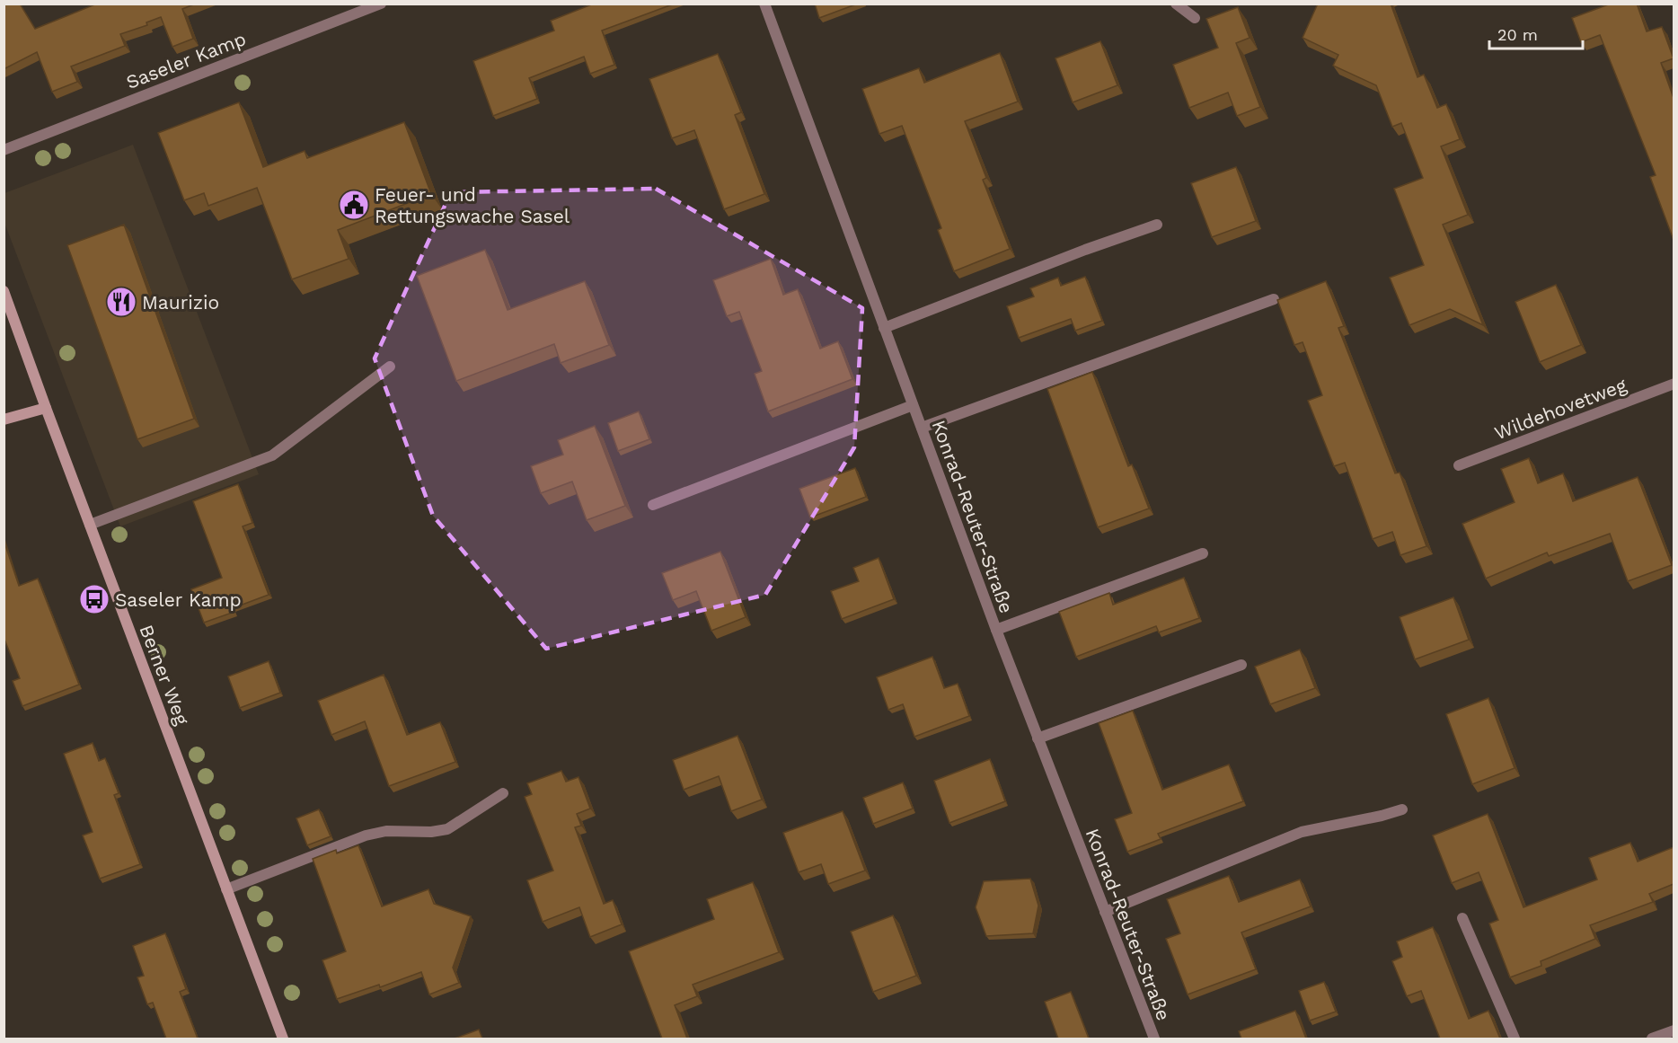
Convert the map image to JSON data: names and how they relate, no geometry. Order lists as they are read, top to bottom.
{
  "streets": {
    "street": [
      "Saseler Kamp",
      "Wildehovetweg",
      "Konrad-Reuter-Straße",
      "Berner Weg"
    ]
  },
  "places": {
    "public building": ["Feuer- und Rettungswache Sasel"],
    "restaurant": ["Maurizio"],
    "bus stop": ["Saseler Kamp"]
  },
  "scale_bar": "20 m"
}
